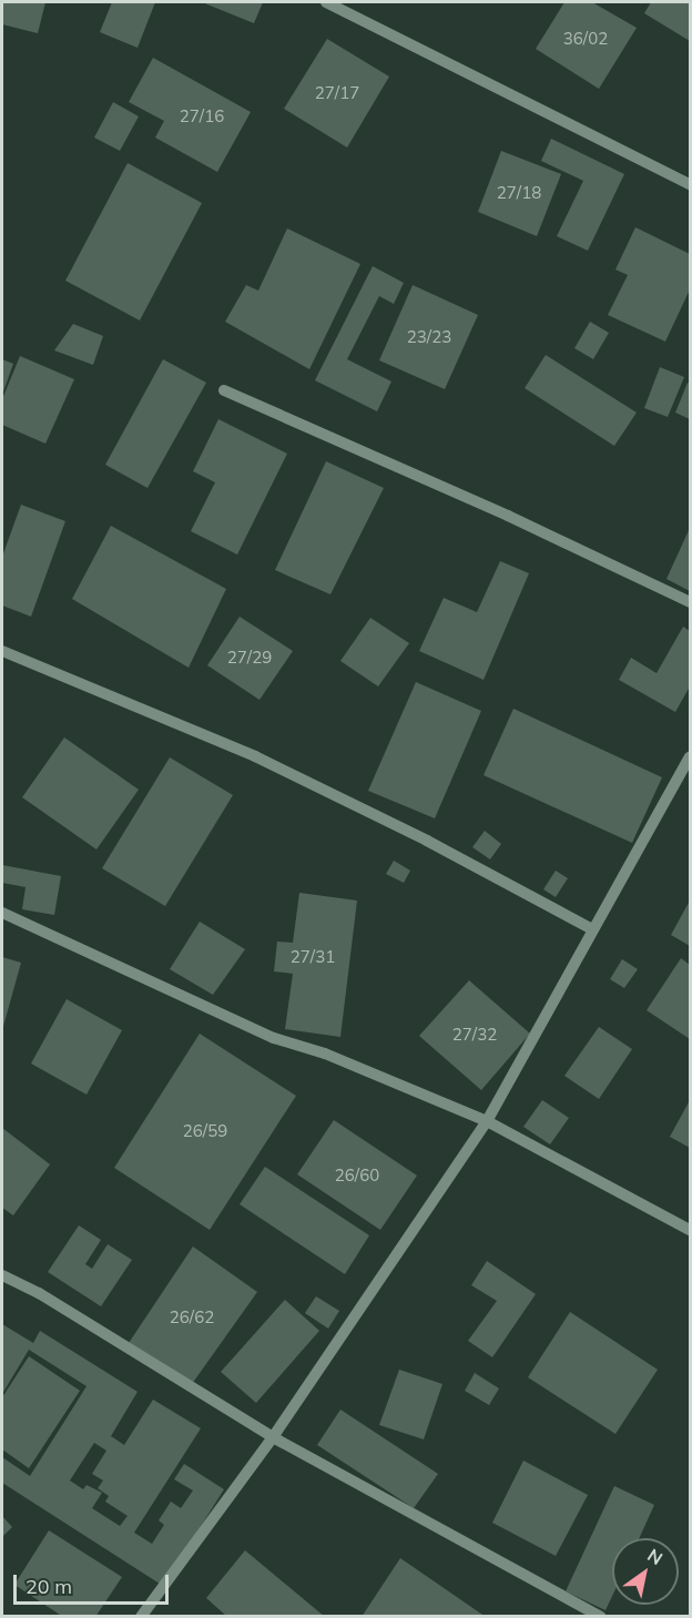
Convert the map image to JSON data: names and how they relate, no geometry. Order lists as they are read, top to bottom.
{
  "house_numbers": [
    "36/02",
    "27/17",
    "27/16",
    "27/18",
    "23/23",
    "27/29",
    "27/31",
    "27/32",
    "26/59",
    "26/60",
    "26/62"
  ],
  "scale_bar": "20 m",
  "north": "top right"
}
